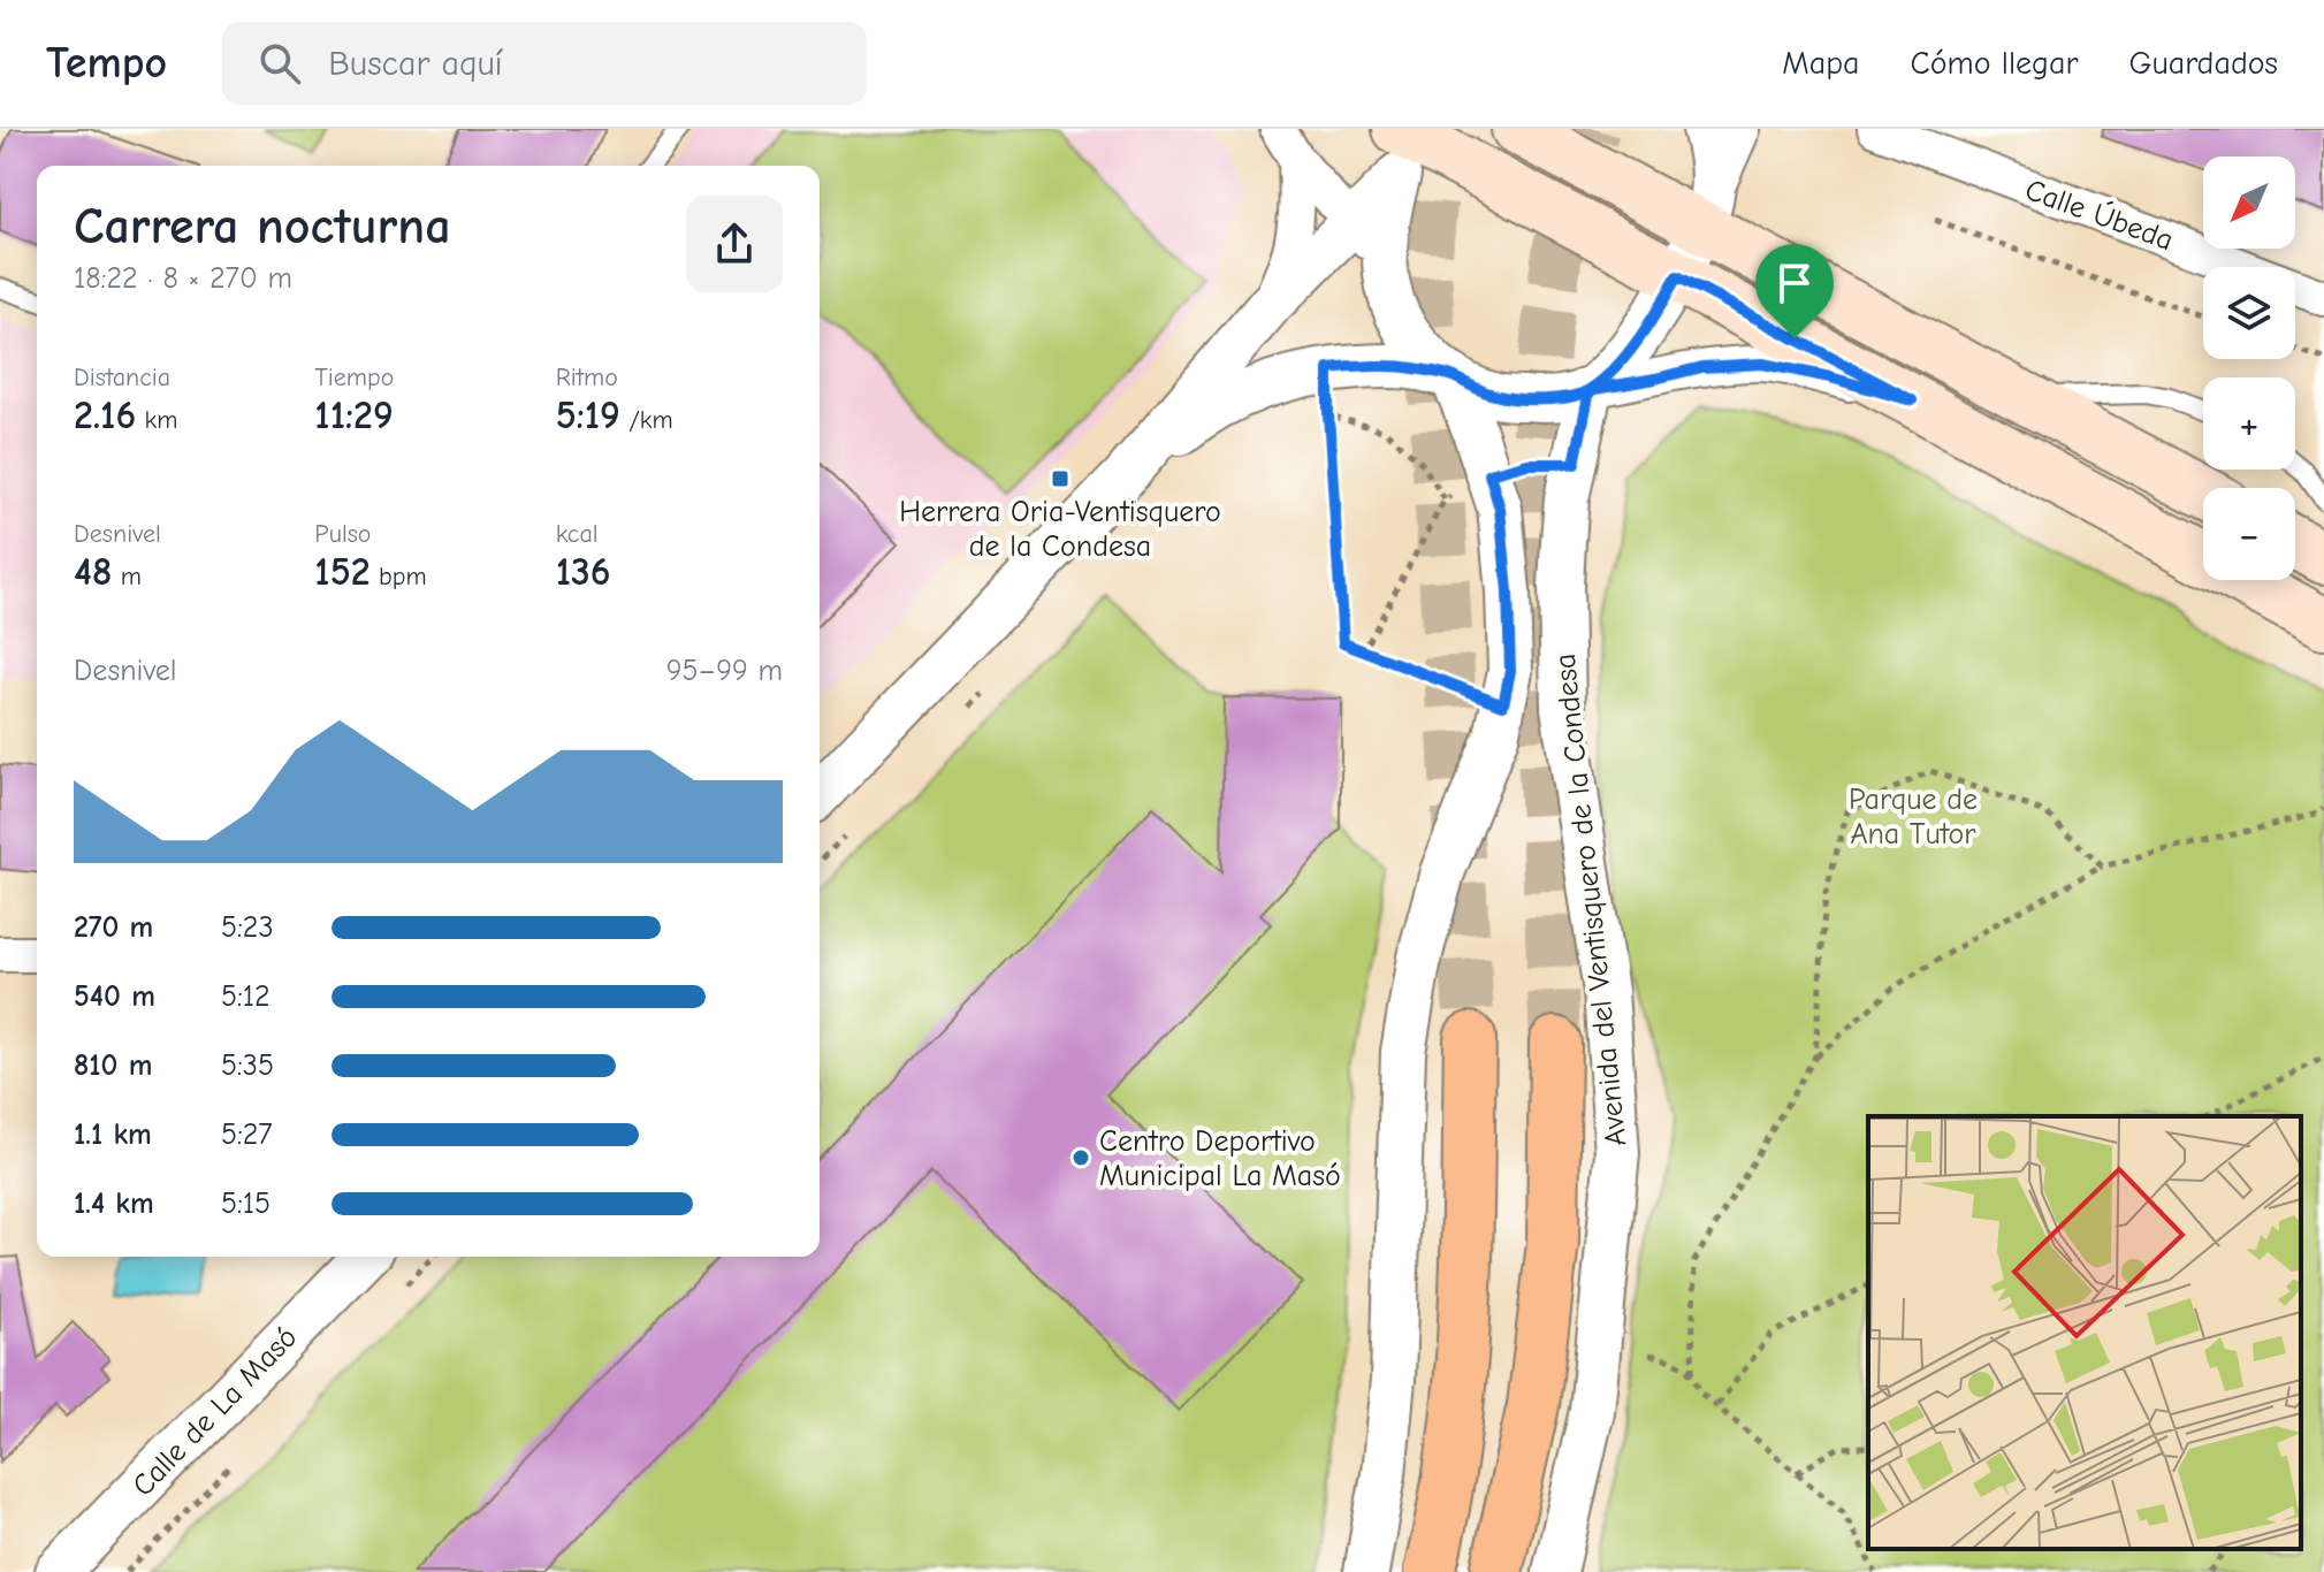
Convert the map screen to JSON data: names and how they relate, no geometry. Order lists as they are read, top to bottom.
{
  "streets": {
    "street": ["Calle Úbeda", "Avenida del Ventisquero de la Condesa", "Calle de La Masó"]
  },
  "parks": ["Parque de Ana Tutor"],
  "places": {
    "transit": ["Herrera Oria-Ventisquero de la Condesa"],
    "other": ["Centro Deportivo Municipal La Masó"]
  },
  "north": "bottom left",
  "page": {
    "header": "Tempo",
    "search": "Buscar aquí",
    "nav": ["Mapa", "Cómo llegar", "Guardados"],
    "map_buttons": ["+", "−"],
    "heading": ["Carrera nocturna", "18:22 · 8 × 270 m"],
    "stats": [
      ["Distancia", "2.16 km"],
      ["Tiempo", "11:29"],
      ["Ritmo", "5:19 /km"],
      ["Desnivel", "48 m"],
      ["Pulso", "152 bpm"],
      ["kcal", "136"]
    ],
    "chart": ["Desnivel", "95–99 m"],
    "list": [
      {
        "name": "270 m",
        "note": "5:23"
      },
      {
        "name": "540 m",
        "note": "5:12"
      },
      {
        "name": "810 m",
        "note": "5:35"
      },
      {
        "name": "1.1 km",
        "note": "5:27"
      },
      {
        "name": "1.4 km",
        "note": "5:15"
      }
    ]
  }
}
